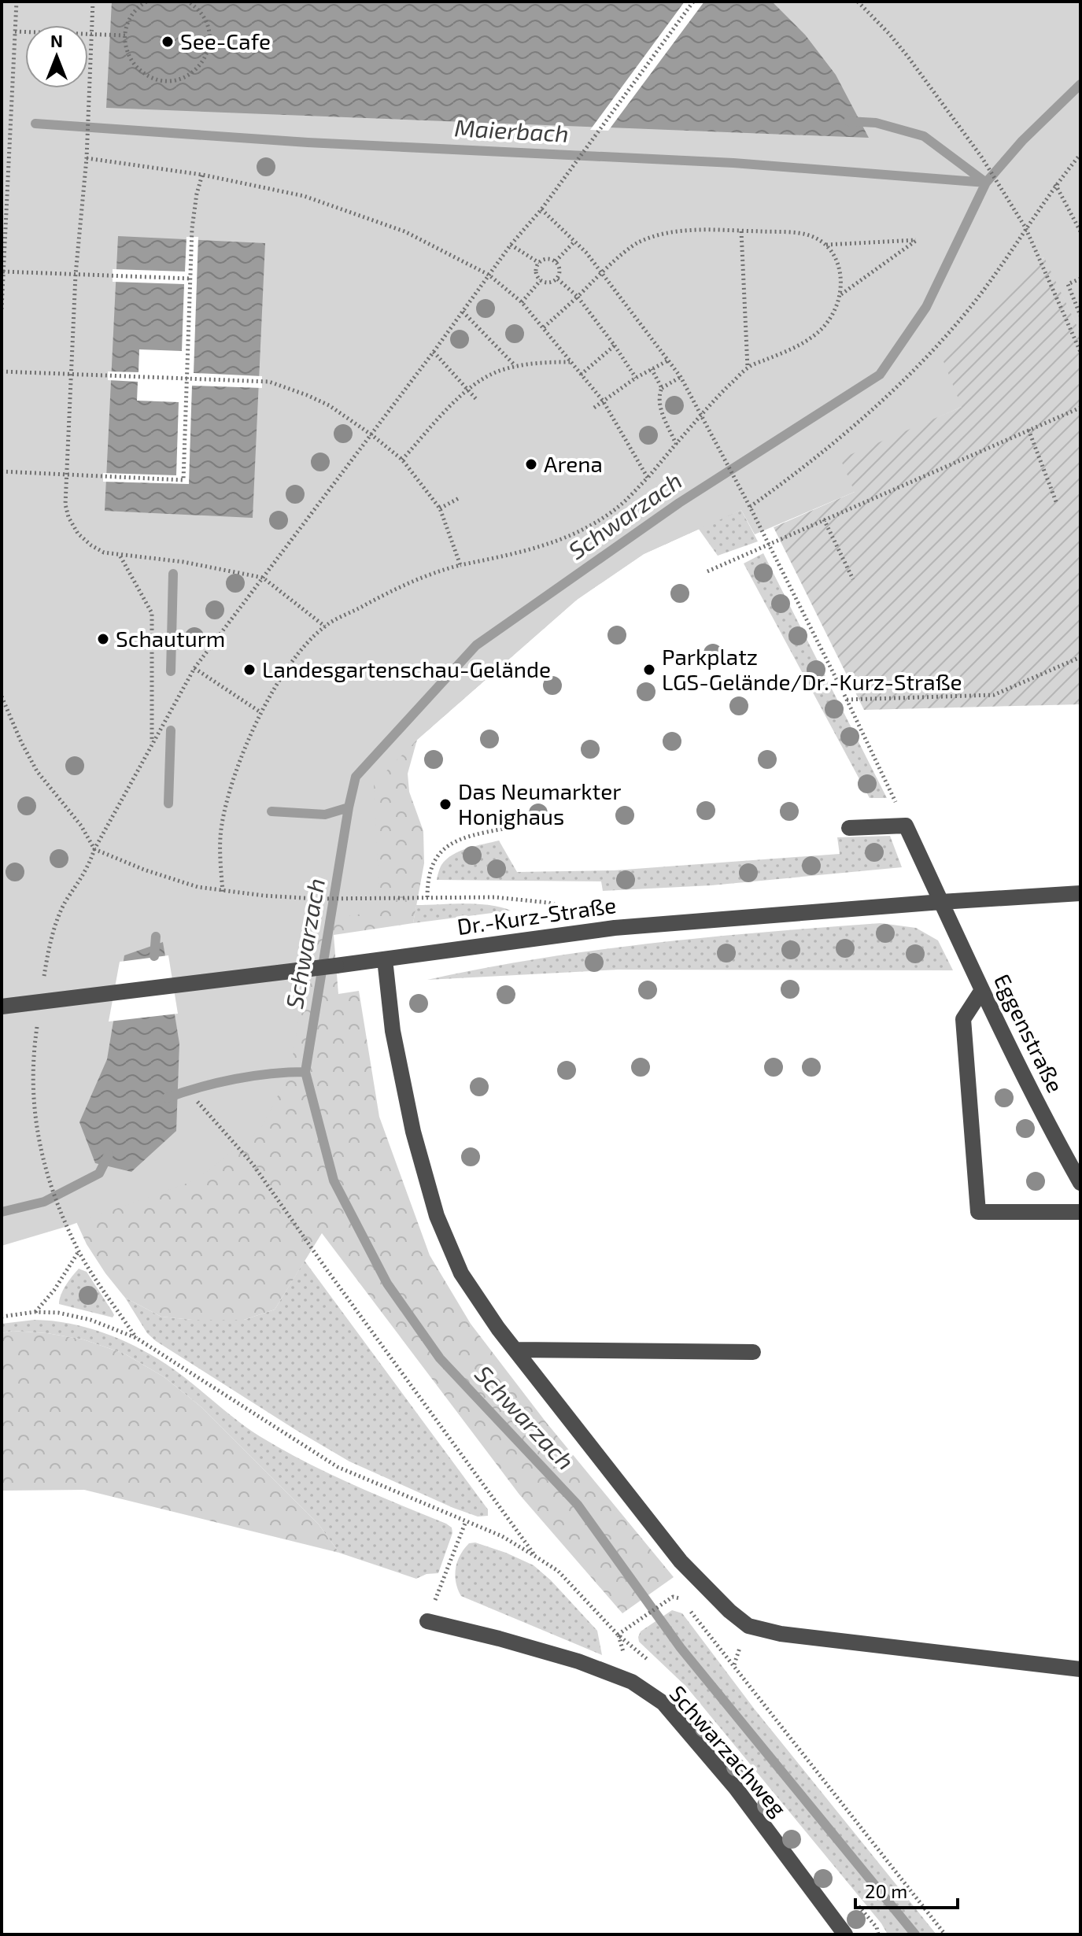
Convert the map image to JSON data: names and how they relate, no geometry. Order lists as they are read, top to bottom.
{
  "streets": {
    "street": ["Dr.-Kurz-Straße", "Eggenstraße", "Schwarzachweg"]
  },
  "crossings": [
    ["Dr.-Kurz-Straße", "Eggenstraße"]
  ],
  "water": ["Maierbach", "Schwarzach"],
  "places": [
    "See-Cafe",
    "Arena",
    "Schauturm",
    "Landesgartenschau-Gelände",
    "Parkplatz LGS-Gelände/Dr.-Kurz-Straße",
    "Das Neumarkter Honighaus"
  ],
  "scale_bar": "20 m",
  "north": "top"
}
